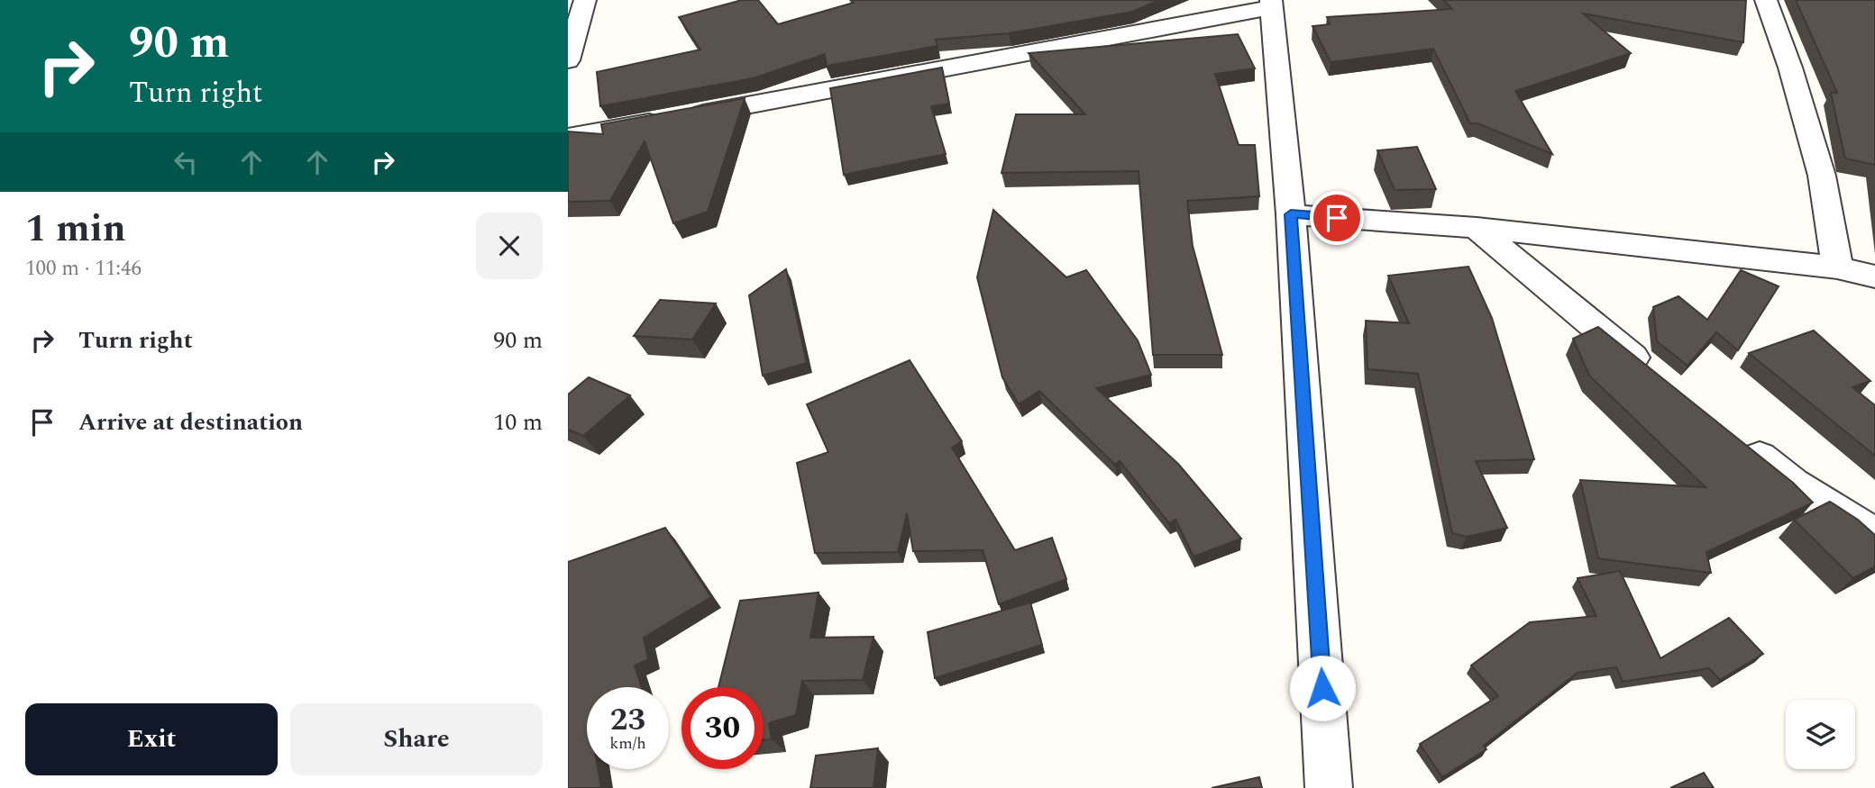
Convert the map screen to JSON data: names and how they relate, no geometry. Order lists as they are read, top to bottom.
{
  "page": {
    "turn": ["90 m", "Turn right"],
    "heading": ["1 min", "100 m · 11:46"],
    "list": [
      {
        "name": "Turn right",
        "value": "90 m"
      },
      {
        "name": "Arrive at destination",
        "value": "10 m"
      }
    ],
    "speed": "23 km/h",
    "limit": "30",
    "buttons": ["Exit", "Share"]
  }
}
